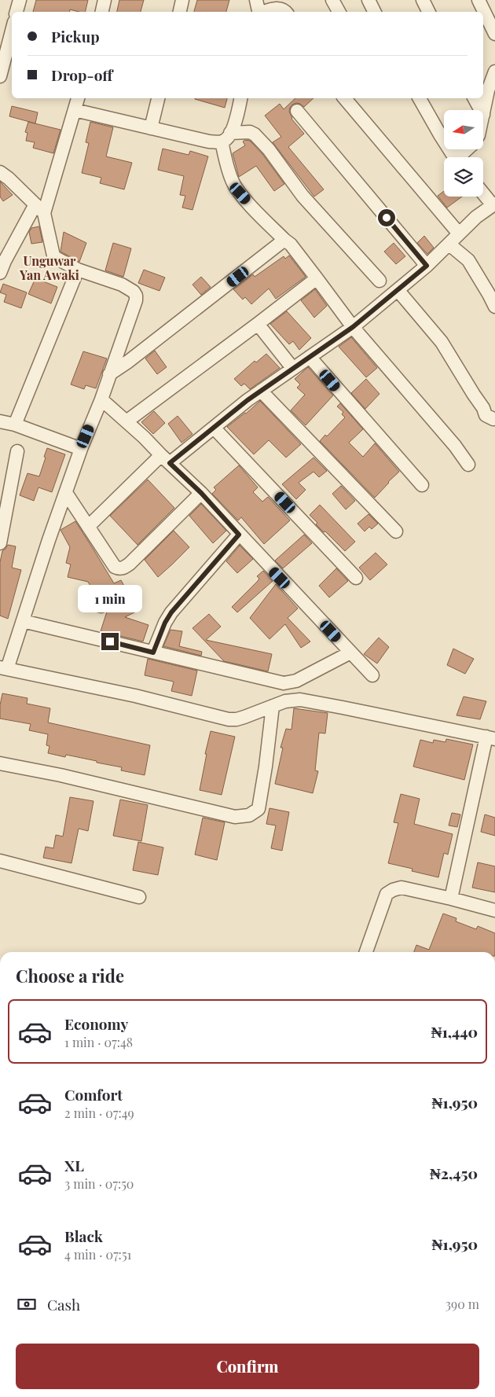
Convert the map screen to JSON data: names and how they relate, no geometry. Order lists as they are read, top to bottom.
{
  "districts": ["Unguwar Yan Awaki"],
  "north": "left",
  "page": {
    "banner": ["Pickup", "Drop-off"],
    "bubble": "1 min",
    "heading": "Choose a ride",
    "list": [
      {
        "name": "Economy",
        "note": "1 min · 07:48",
        "value": "₦1,440"
      },
      {
        "name": "Comfort",
        "note": "2 min · 07:49",
        "value": "₦1,950"
      },
      {
        "name": "XL",
        "note": "3 min · 07:50",
        "value": "₦2,450"
      },
      {
        "name": "Black",
        "note": "4 min · 07:51",
        "value": "₦1,950"
      }
    ],
    "pay": ["Cash", "390 m"],
    "buttons": "Confirm"
  }
}
